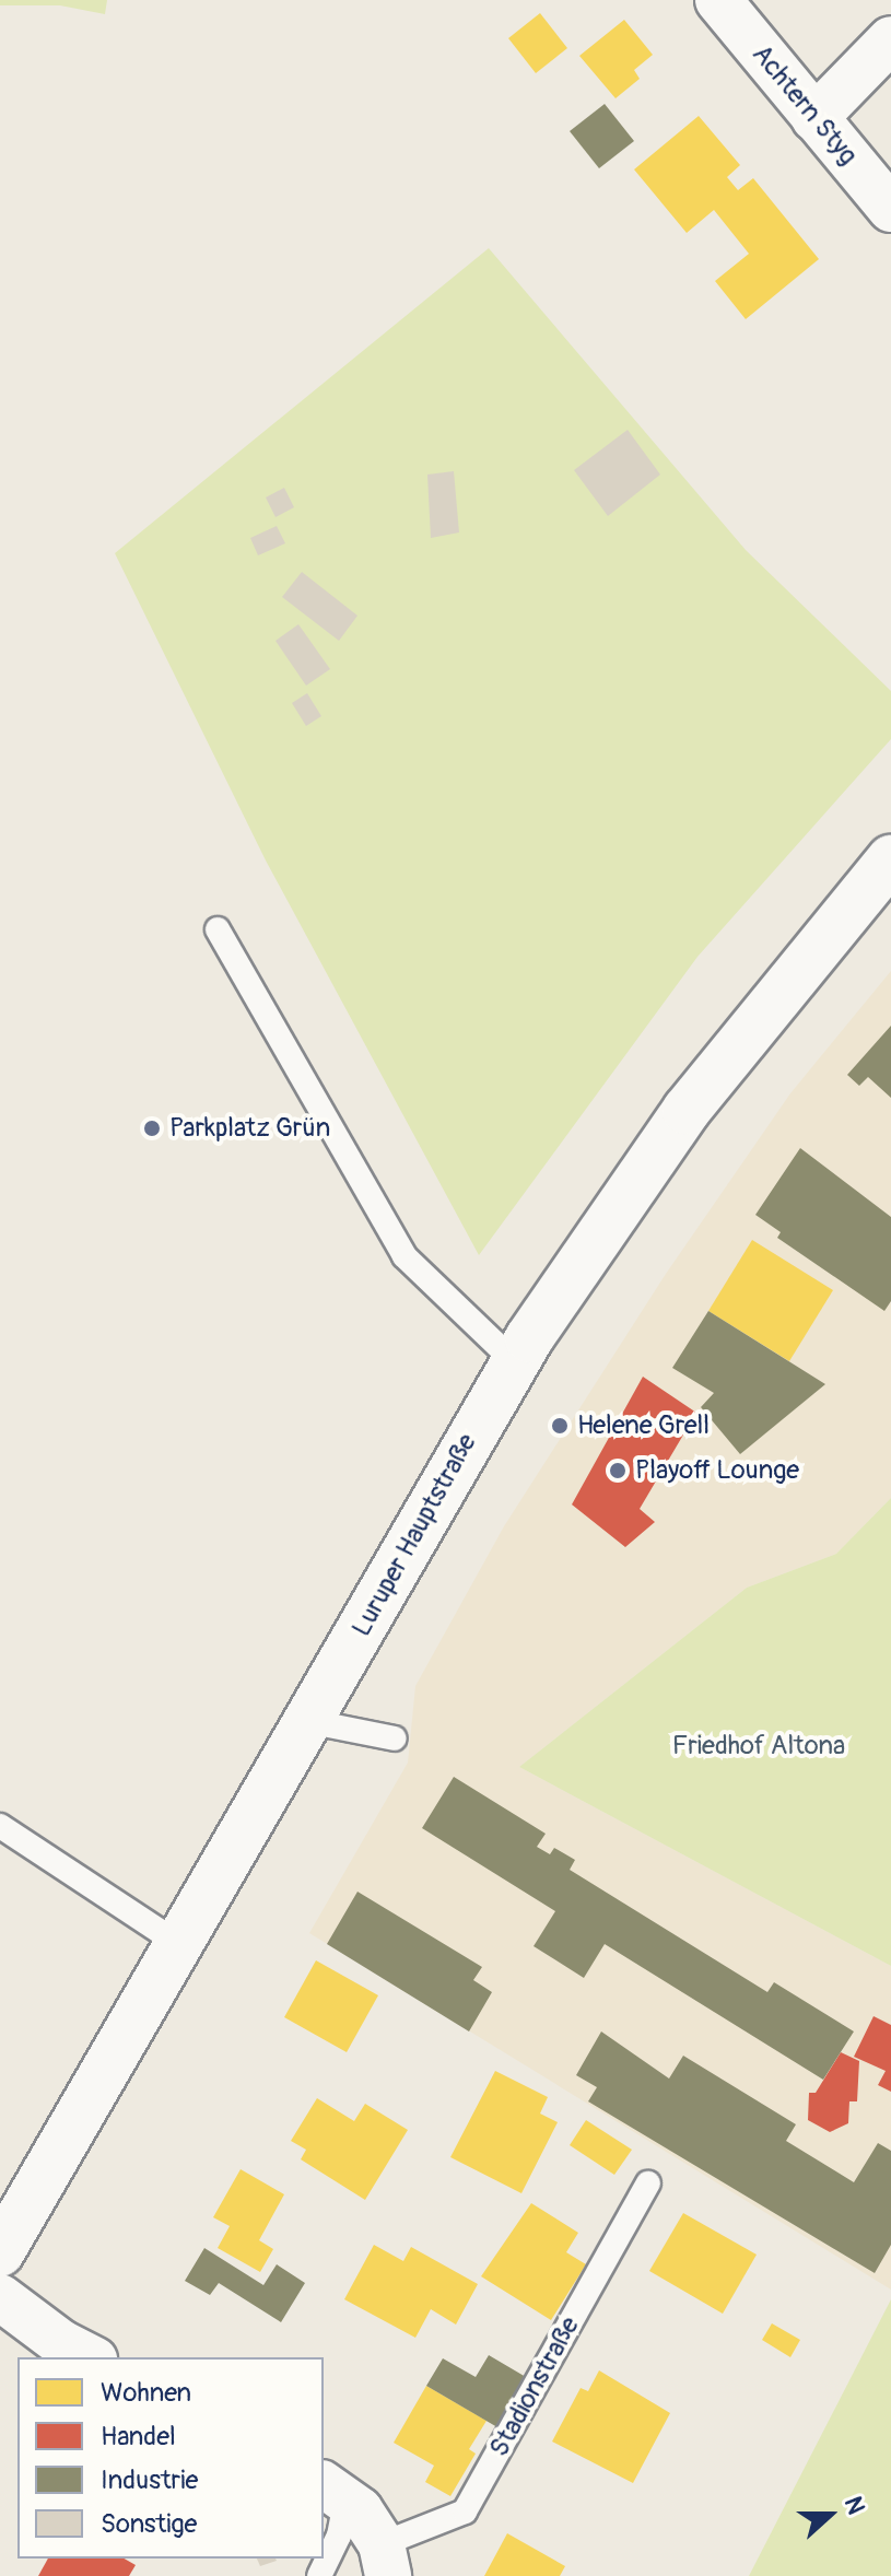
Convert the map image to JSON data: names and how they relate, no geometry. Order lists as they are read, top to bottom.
{
  "streets": {
    "main road": ["Luruper Hauptstraße"],
    "street": ["Achtern Styg", "Stadionstraße"]
  },
  "parks": ["Friedhof Altona"],
  "places": ["Parkplatz Grün", "Helene Grell", "Playoff Lounge"],
  "legend": [
    "Wohnen",
    "Handel",
    "Industrie",
    "Sonstige"
  ],
  "north": "right"
}
